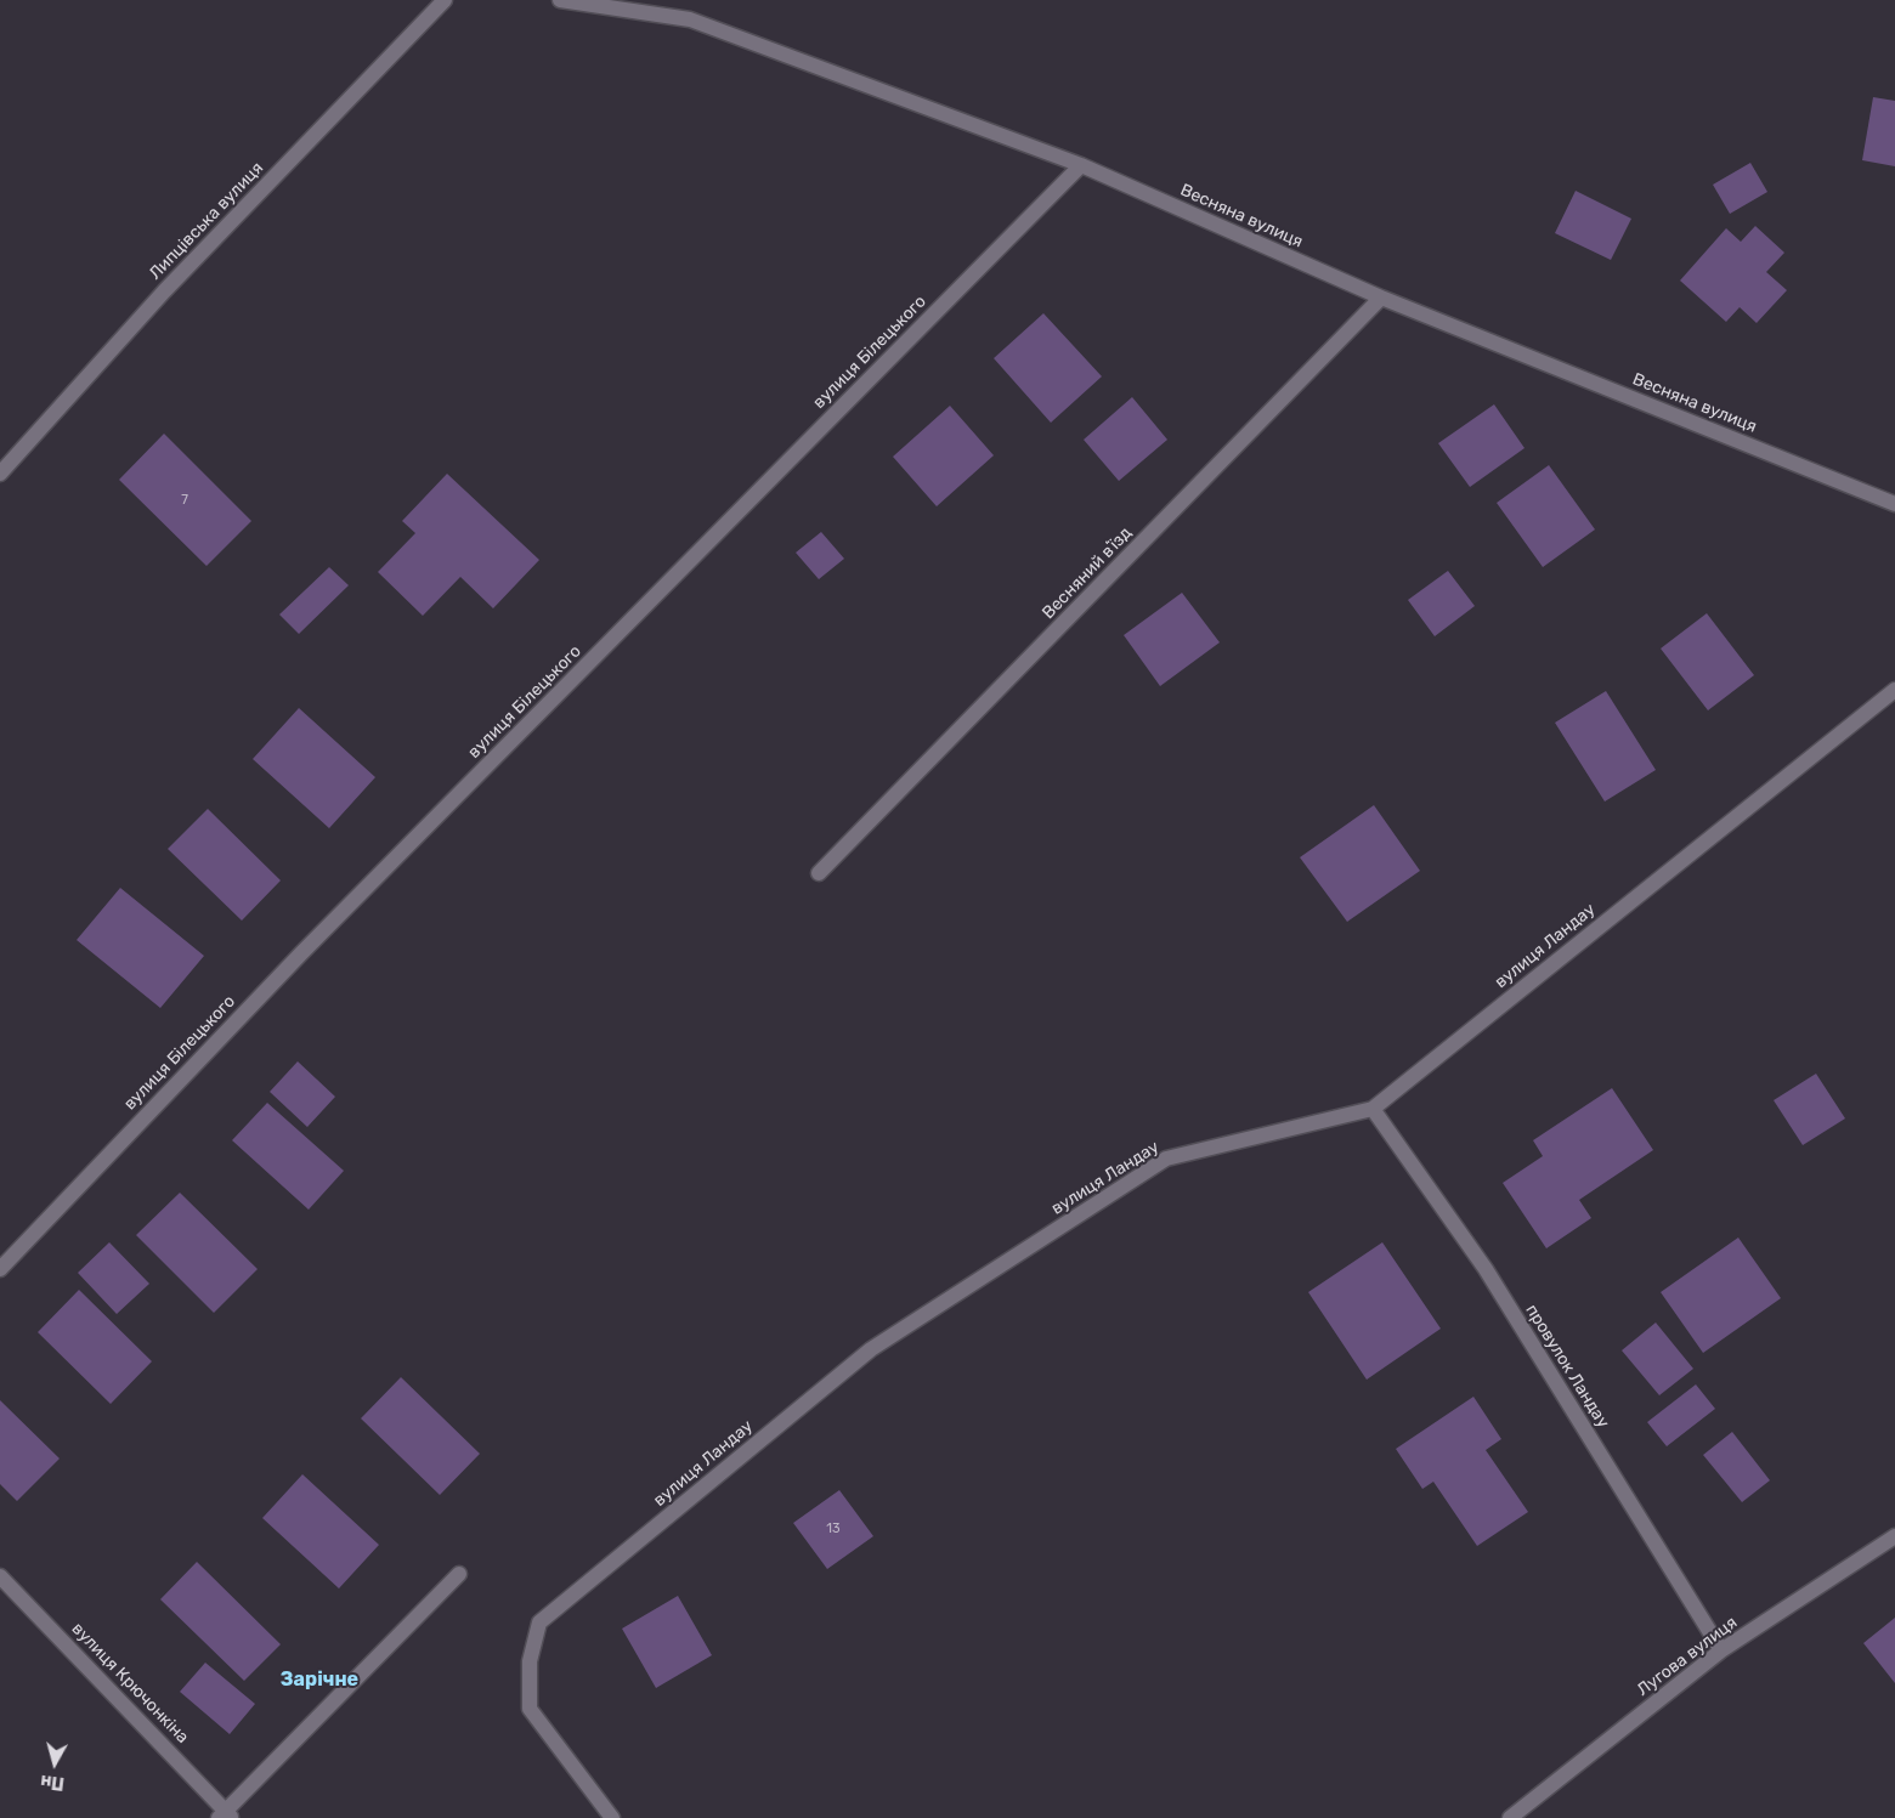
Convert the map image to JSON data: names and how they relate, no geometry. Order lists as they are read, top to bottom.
{
  "streets": {
    "street": [
      "Весняна вулиця",
      "Липцівська вулиця",
      "вулиця Білецького",
      "Весняний вʼїзд",
      "вулиця Ландау",
      "провулок Ландау",
      "Лугова вулиця",
      "вулиця Крючонкіна"
    ]
  },
  "crossings": [
    ["Весняна вулиця", "вулиця Білецького"],
    ["Весняна вулиця", "Весняний вʼїзд"],
    ["вулиця Ландау", "провулок Ландау"],
    ["провулок Ландау", "Лугова вулиця"]
  ],
  "districts": ["Зарічне"],
  "house_numbers": ["7", "13"],
  "north": "bottom"
}
